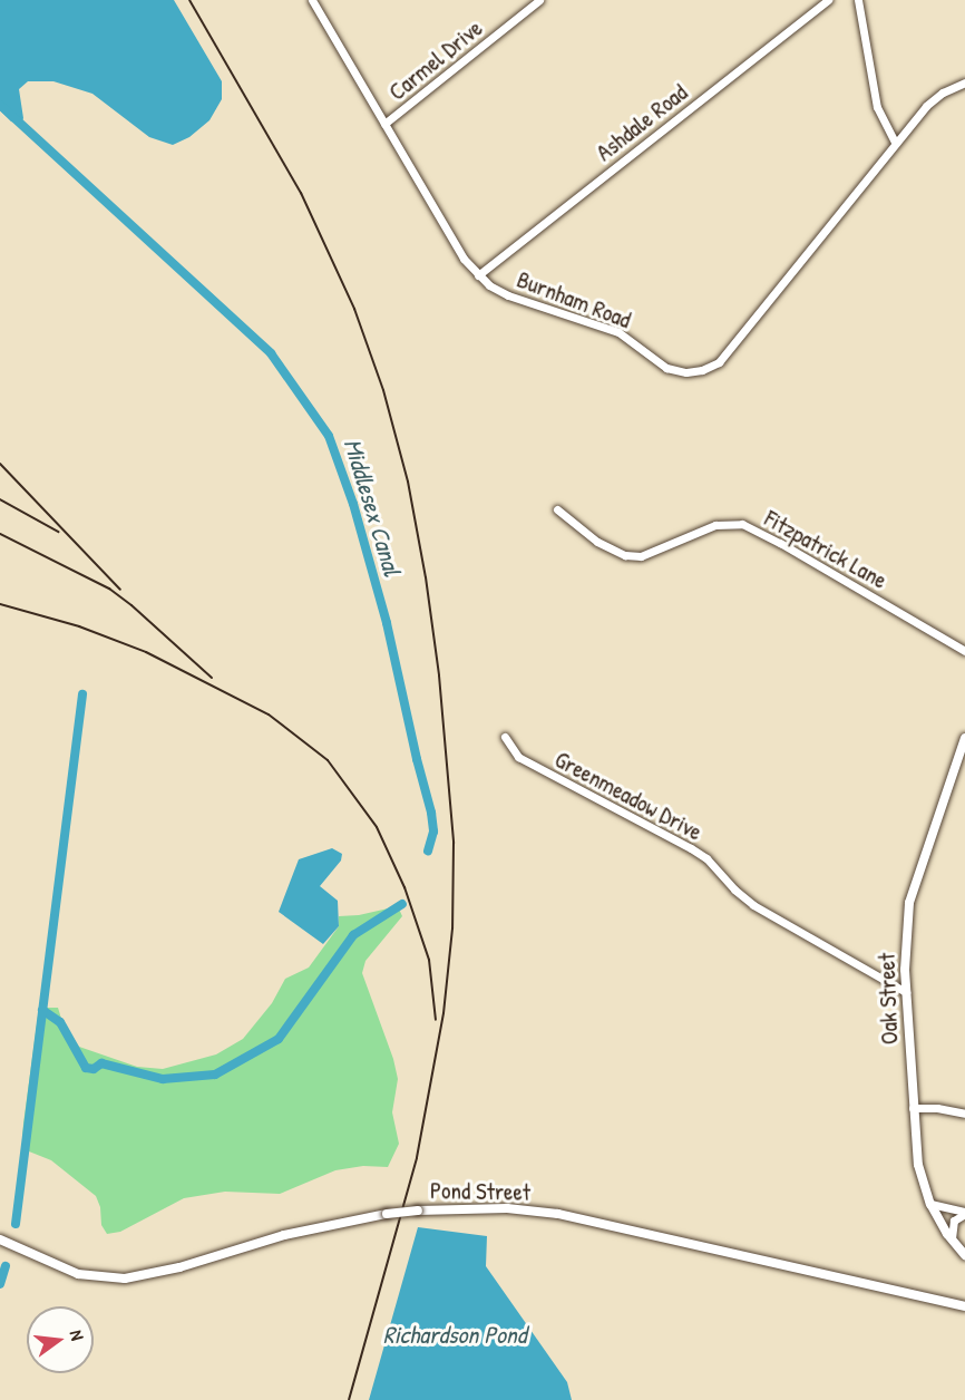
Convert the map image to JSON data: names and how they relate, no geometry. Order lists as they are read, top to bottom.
{
  "streets": {
    "street": [
      "Carmel Drive",
      "Ashdale Road",
      "Burnham Road",
      "Fitzpatrick Lane",
      "Greenmeadow Drive",
      "Oak Street",
      "Pond Street"
    ]
  },
  "crossings": [
    ["Carmel Drive", "Burnham Road"],
    ["Ashdale Road", "Burnham Road"],
    ["Greenmeadow Drive", "Oak Street"]
  ],
  "water": ["Middlesex Canal", "Richardson Pond"],
  "north": "right"
}
